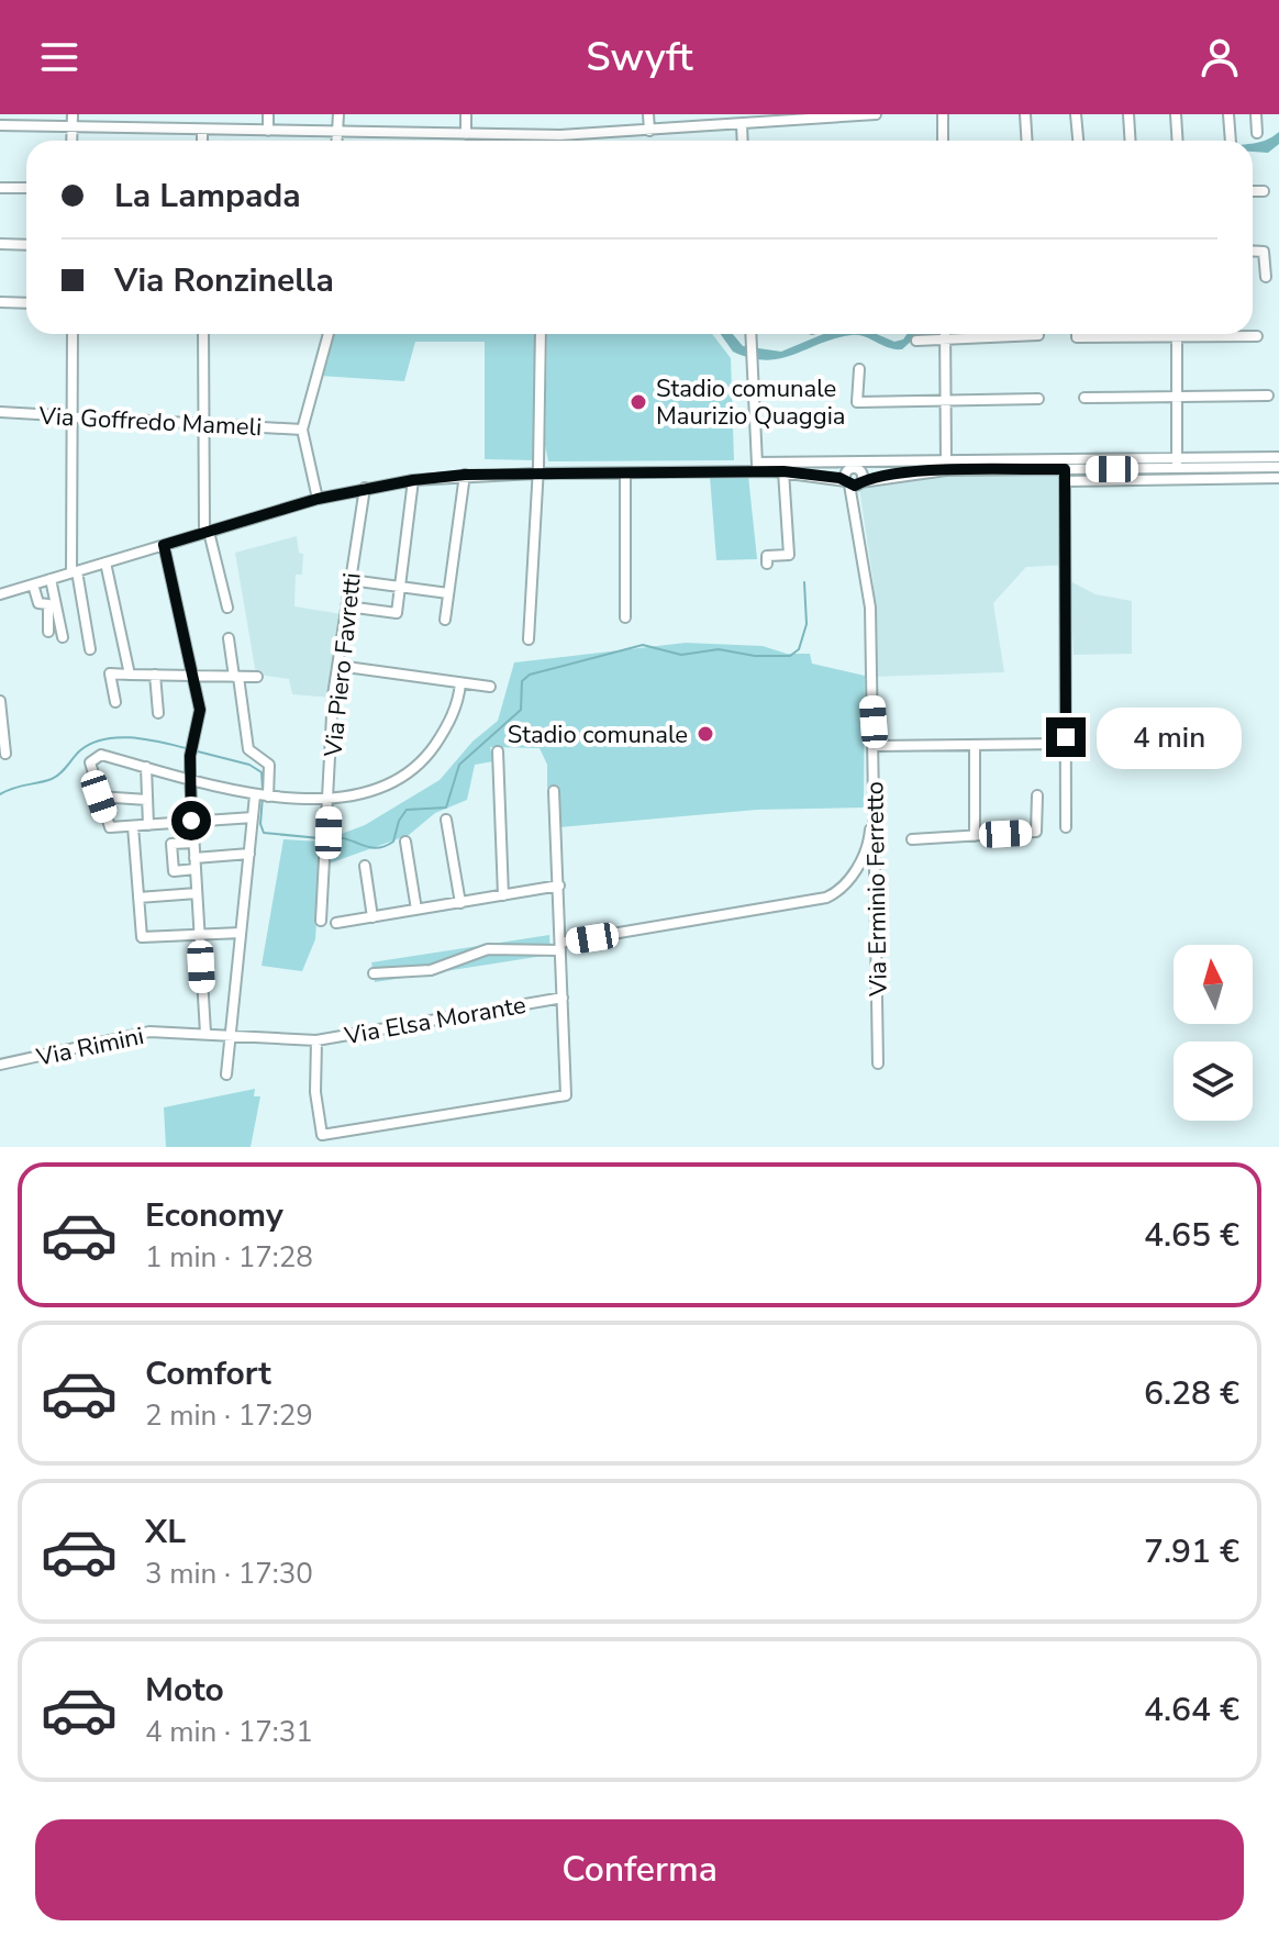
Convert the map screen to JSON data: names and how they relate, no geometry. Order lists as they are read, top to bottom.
{
  "streets": {
    "street": [
      "Via Goffredo Mameli",
      "Via Piero Favretti",
      "Via Erminio Ferretto",
      "Via Elsa Morante",
      "Via Rimini"
    ]
  },
  "crossings": [
    ["Via Elsa Morante", "Via Rimini"]
  ],
  "places": ["Stadio comunale Maurizio Quaggia", "Stadio comunale"],
  "north": "top",
  "page": {
    "header": "Swyft",
    "banner": ["La Lampada", "Via Ronzinella"],
    "bubble": "4 min",
    "list": [
      {
        "name": "Economy",
        "note": "1 min · 17:28",
        "value": "4.65 €"
      },
      {
        "name": "Comfort",
        "note": "2 min · 17:29",
        "value": "6.28 €"
      },
      {
        "name": "XL",
        "note": "3 min · 17:30",
        "value": "7.91 €"
      },
      {
        "name": "Moto",
        "note": "4 min · 17:31",
        "value": "4.64 €"
      }
    ],
    "buttons": "Conferma"
  }
}
